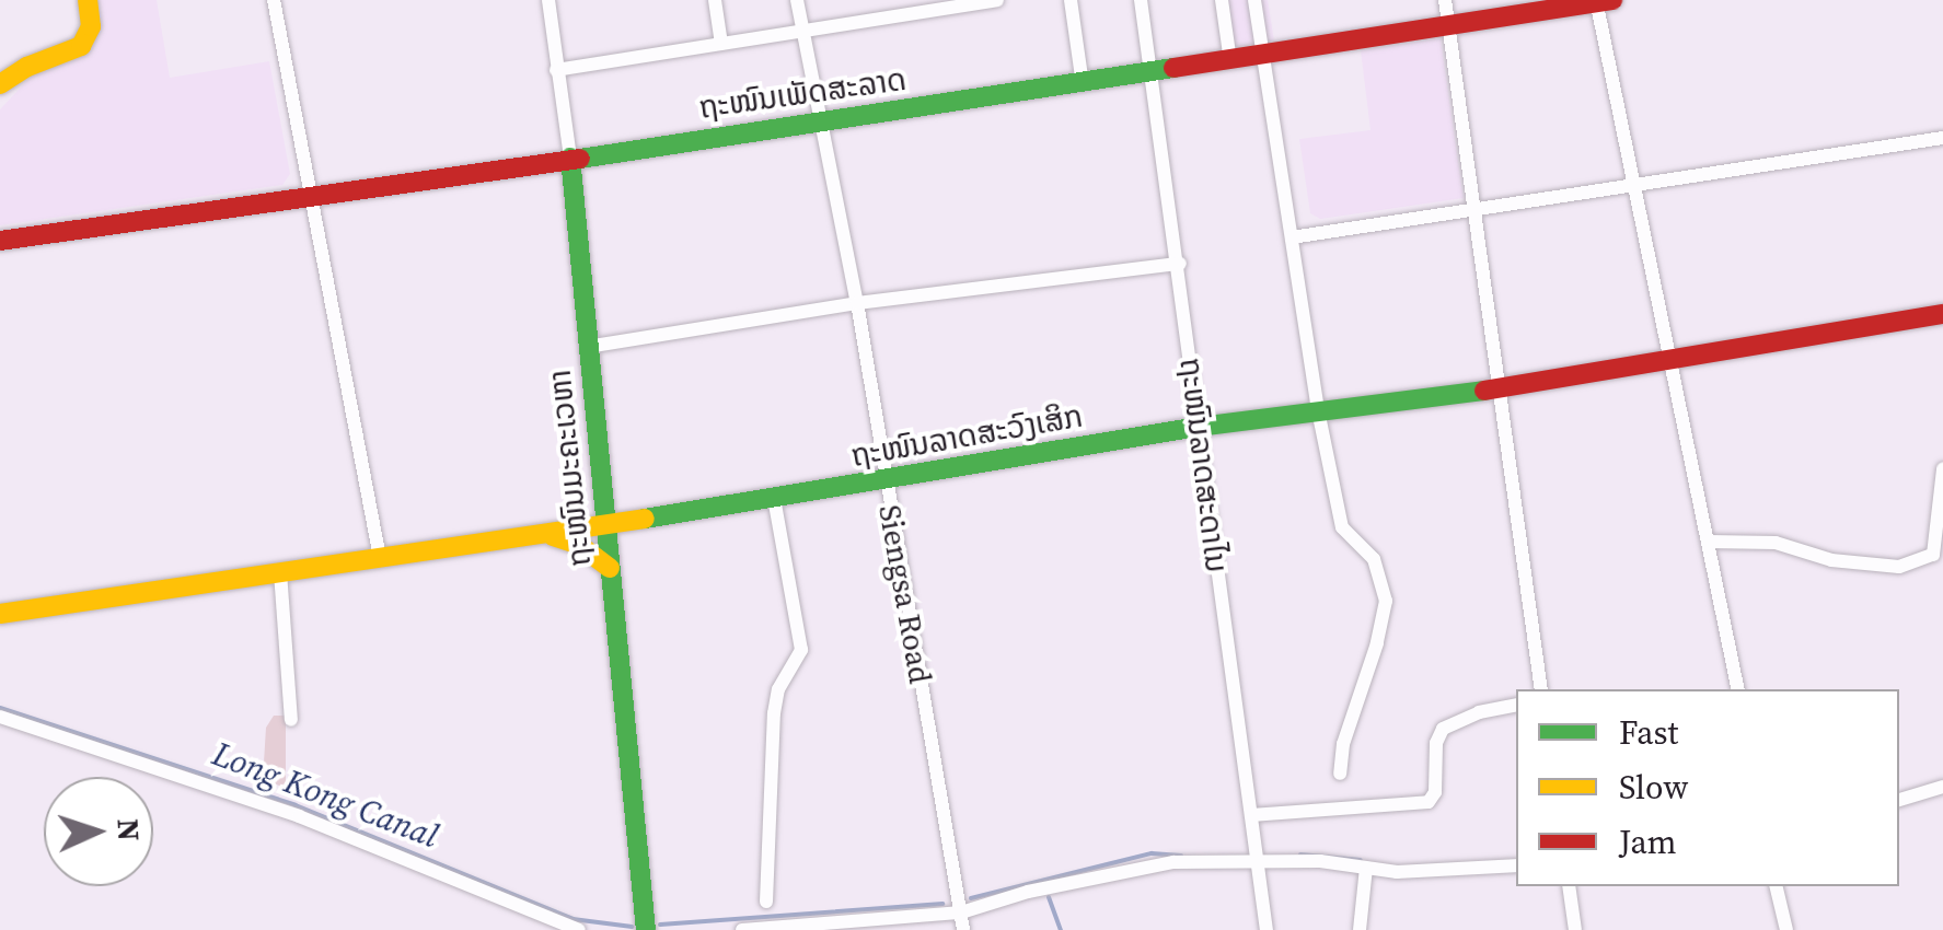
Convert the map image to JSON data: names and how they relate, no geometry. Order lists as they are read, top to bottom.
{
  "streets": {
    "street": [
      "ຖະໜົນເພັດສະລາດ",
      "ຖະໜົນລາດສະວົງເສິກ",
      "ຖະໜົນລາດສະດາໄນ",
      "ຖະໜົນມະຄະເວຫາ",
      "Siengsa Road"
    ]
  },
  "crossings": [
    ["ຖະໜົນເພັດສະລາດ", "ຖະໜົນລາດສະດາໄນ"],
    ["ຖະໜົນເພັດສະລາດ", "ຖະໜົນມະຄະເວຫາ"],
    ["ຖະໜົນເພັດສະລາດ", "Siengsa Road"],
    ["ຖະໜົນລາດສະວົງເສິກ", "ຖະໜົນລາດສະດາໄນ"],
    ["ຖະໜົນລາດສະວົງເສິກ", "ຖະໜົນມະຄະເວຫາ"],
    ["ຖະໜົນລາດສະວົງເສິກ", "Siengsa Road"]
  ],
  "water": ["Long Kong Canal"],
  "legend": ["Fast", "Slow", "Jam"],
  "north": "right"
}
